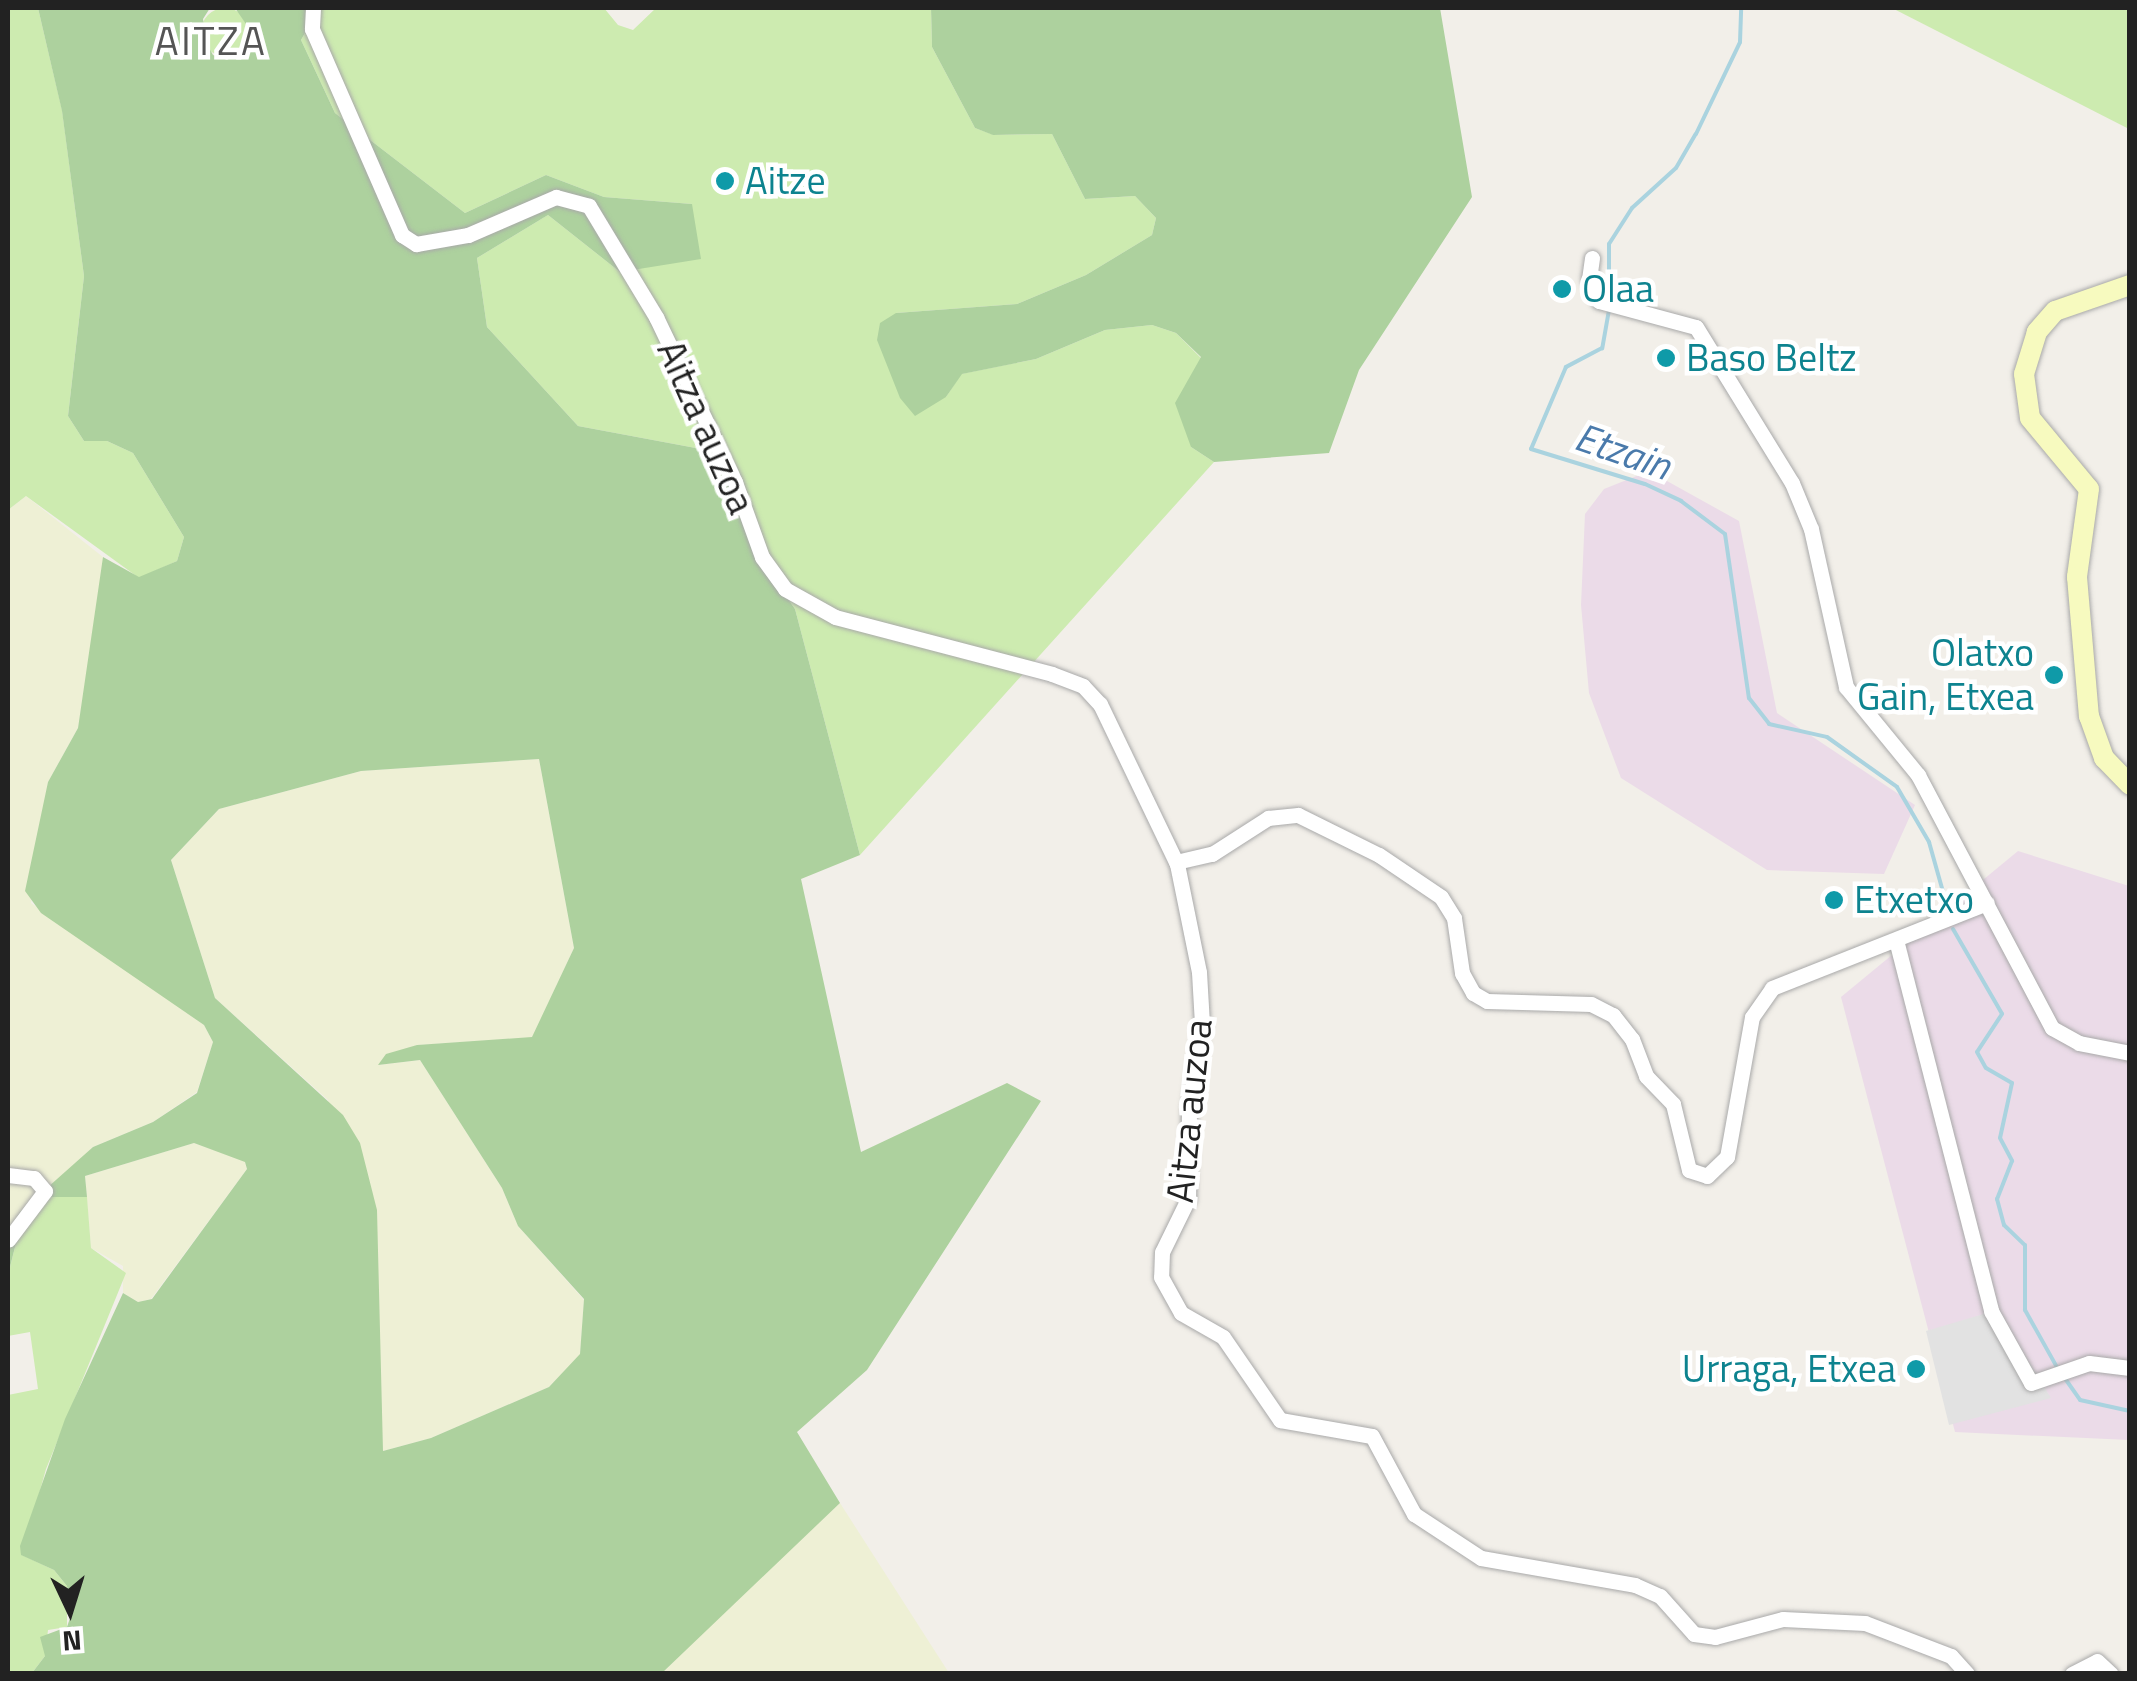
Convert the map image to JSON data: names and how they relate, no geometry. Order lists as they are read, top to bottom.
{
  "streets": {
    "street": ["Aitza auzoa"]
  },
  "districts": ["AITZA"],
  "water": ["Etzain"],
  "places": [
    "Aitze",
    "Olaa",
    "Baso Beltz",
    "Olatxo Gain, Etxea",
    "Etxetxo",
    "Urraga, Etxea"
  ],
  "north": "bottom"
}
